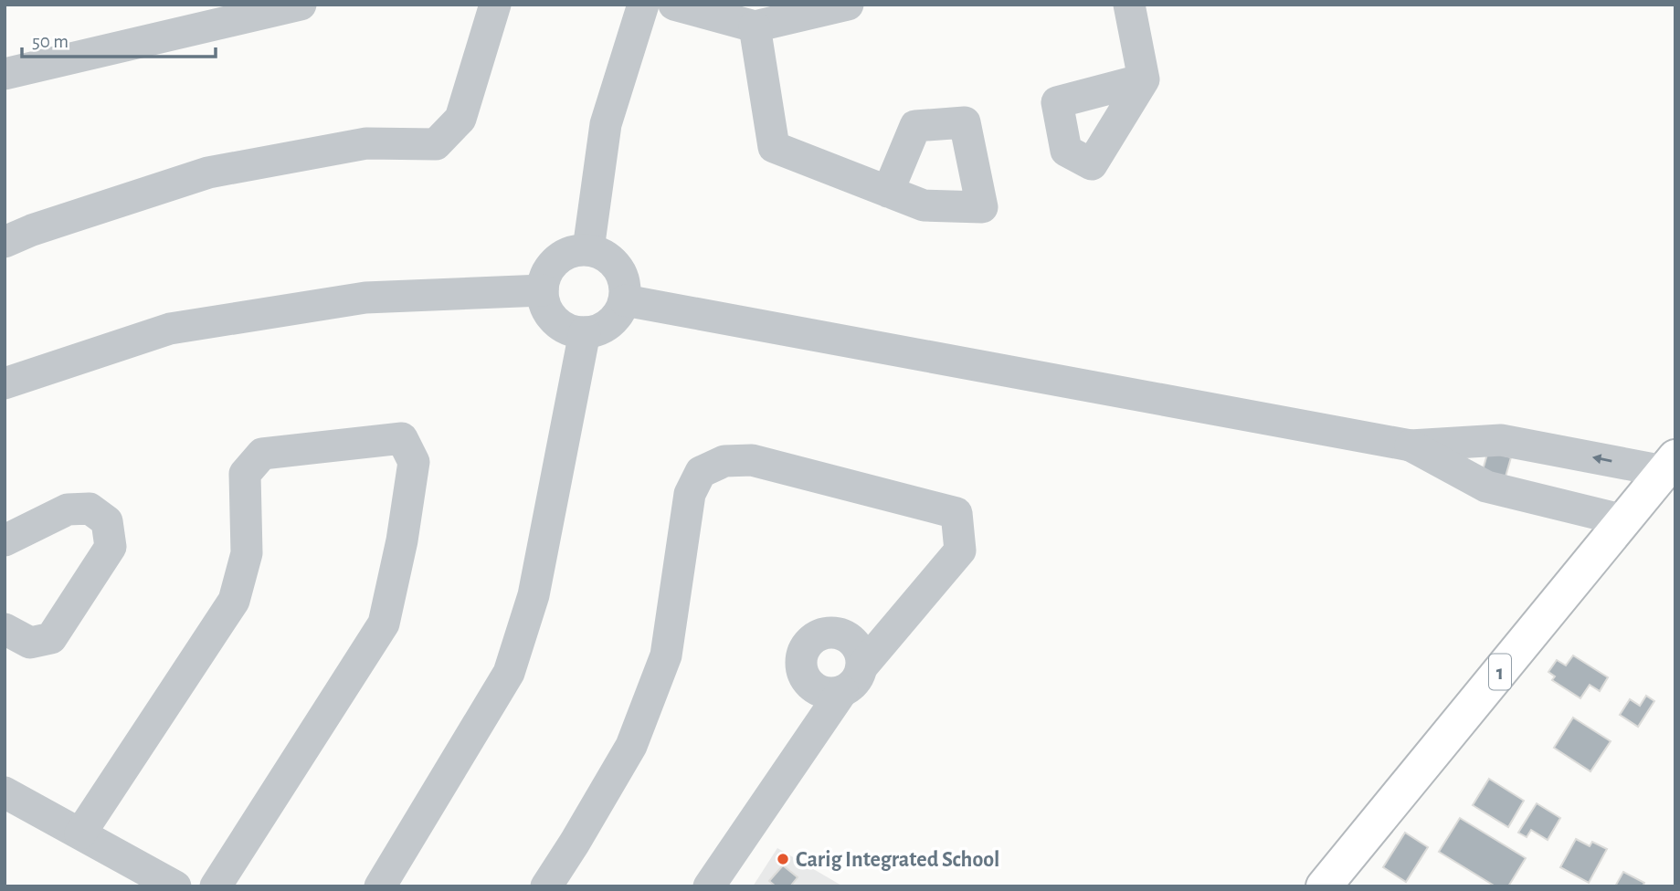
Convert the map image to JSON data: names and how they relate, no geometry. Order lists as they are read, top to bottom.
{
  "streets": {
    "highway": ["1"]
  },
  "places": ["Carig Integrated School"],
  "scale_bar": "50 m"
}
